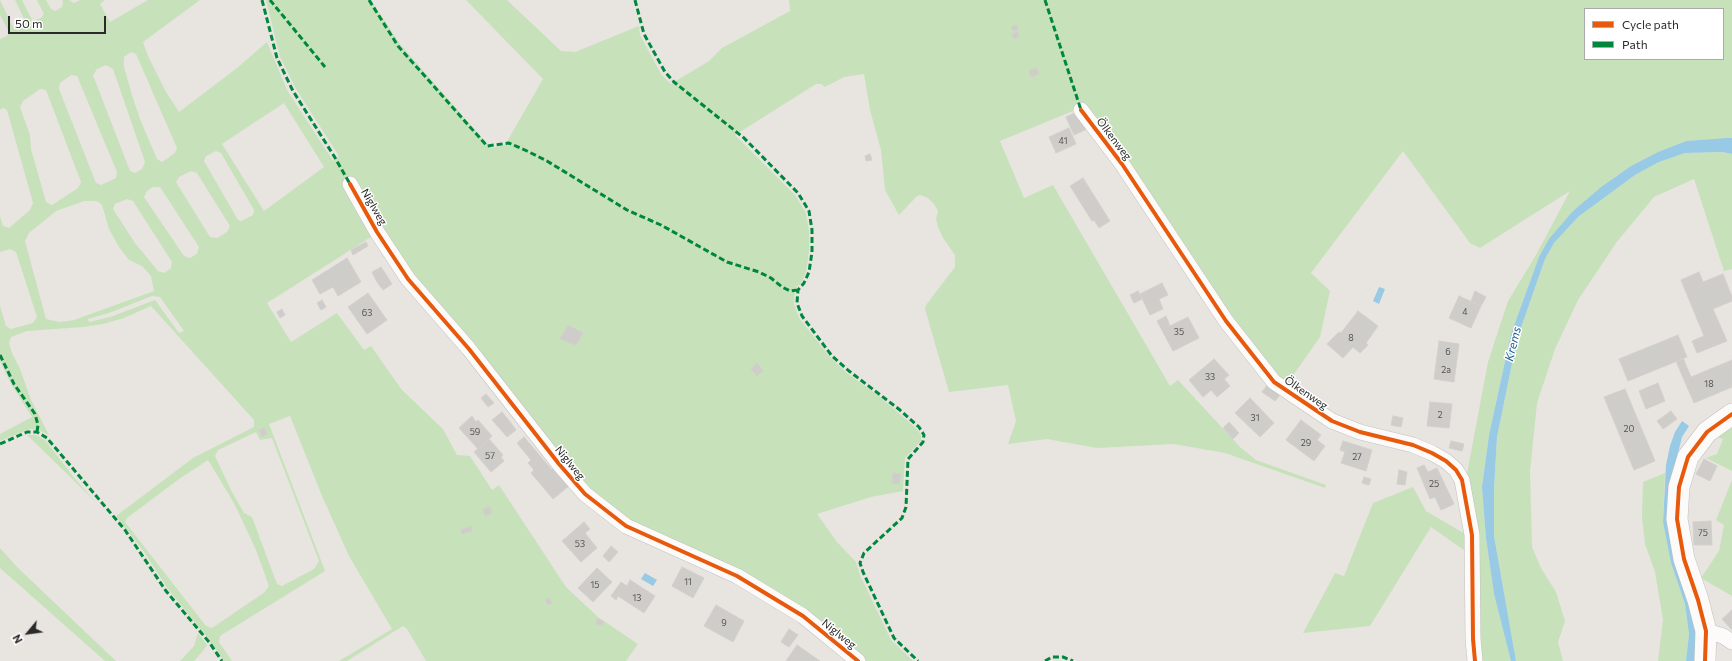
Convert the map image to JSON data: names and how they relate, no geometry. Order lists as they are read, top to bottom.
{
  "streets": {
    "street": ["Ölkenweg", "Niglweg"]
  },
  "water": ["Krems"],
  "house_numbers": [
    "41",
    "4",
    "63",
    "35",
    "8",
    "6",
    "2a",
    "33",
    "18",
    "2",
    "31",
    "20",
    "59",
    "29",
    "57",
    "27",
    "25",
    "75",
    "53",
    "11",
    "15",
    "13",
    "9"
  ],
  "legend": ["Cycle path", "Path"],
  "scale_bar": "50 m",
  "north": "bottom left"
}
